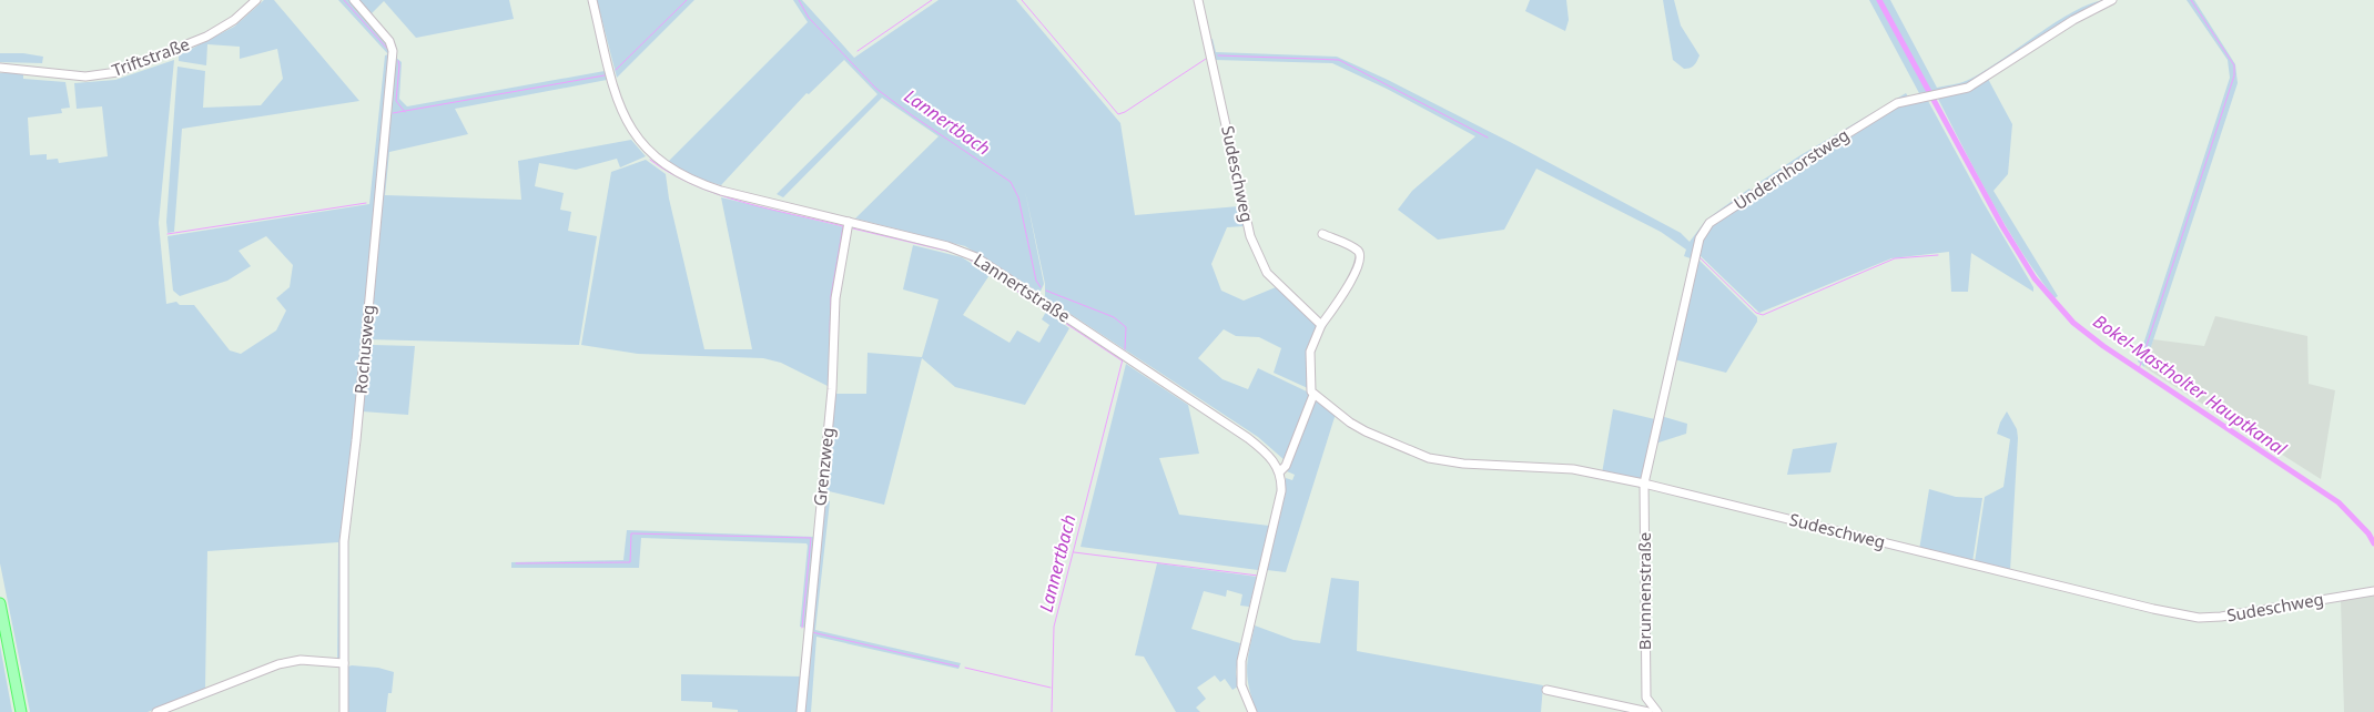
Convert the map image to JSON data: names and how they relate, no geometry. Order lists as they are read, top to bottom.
{
  "streets": {
    "street": [
      "Triftstraße",
      "Undernhorstweg",
      "Sudeschweg",
      "Lannertstraße",
      "Rochusweg",
      "Grenzweg",
      "Brunnenstraße"
    ]
  },
  "crossings": [
    ["Undernhorstweg", "Sudeschweg"],
    ["Undernhorstweg", "Brunnenstraße"],
    ["Sudeschweg", "Brunnenstraße"],
    ["Lannertstraße", "Grenzweg"]
  ],
  "water": ["Lannertbach", "Bokel-Mastholter Hauptkanal"]
}
